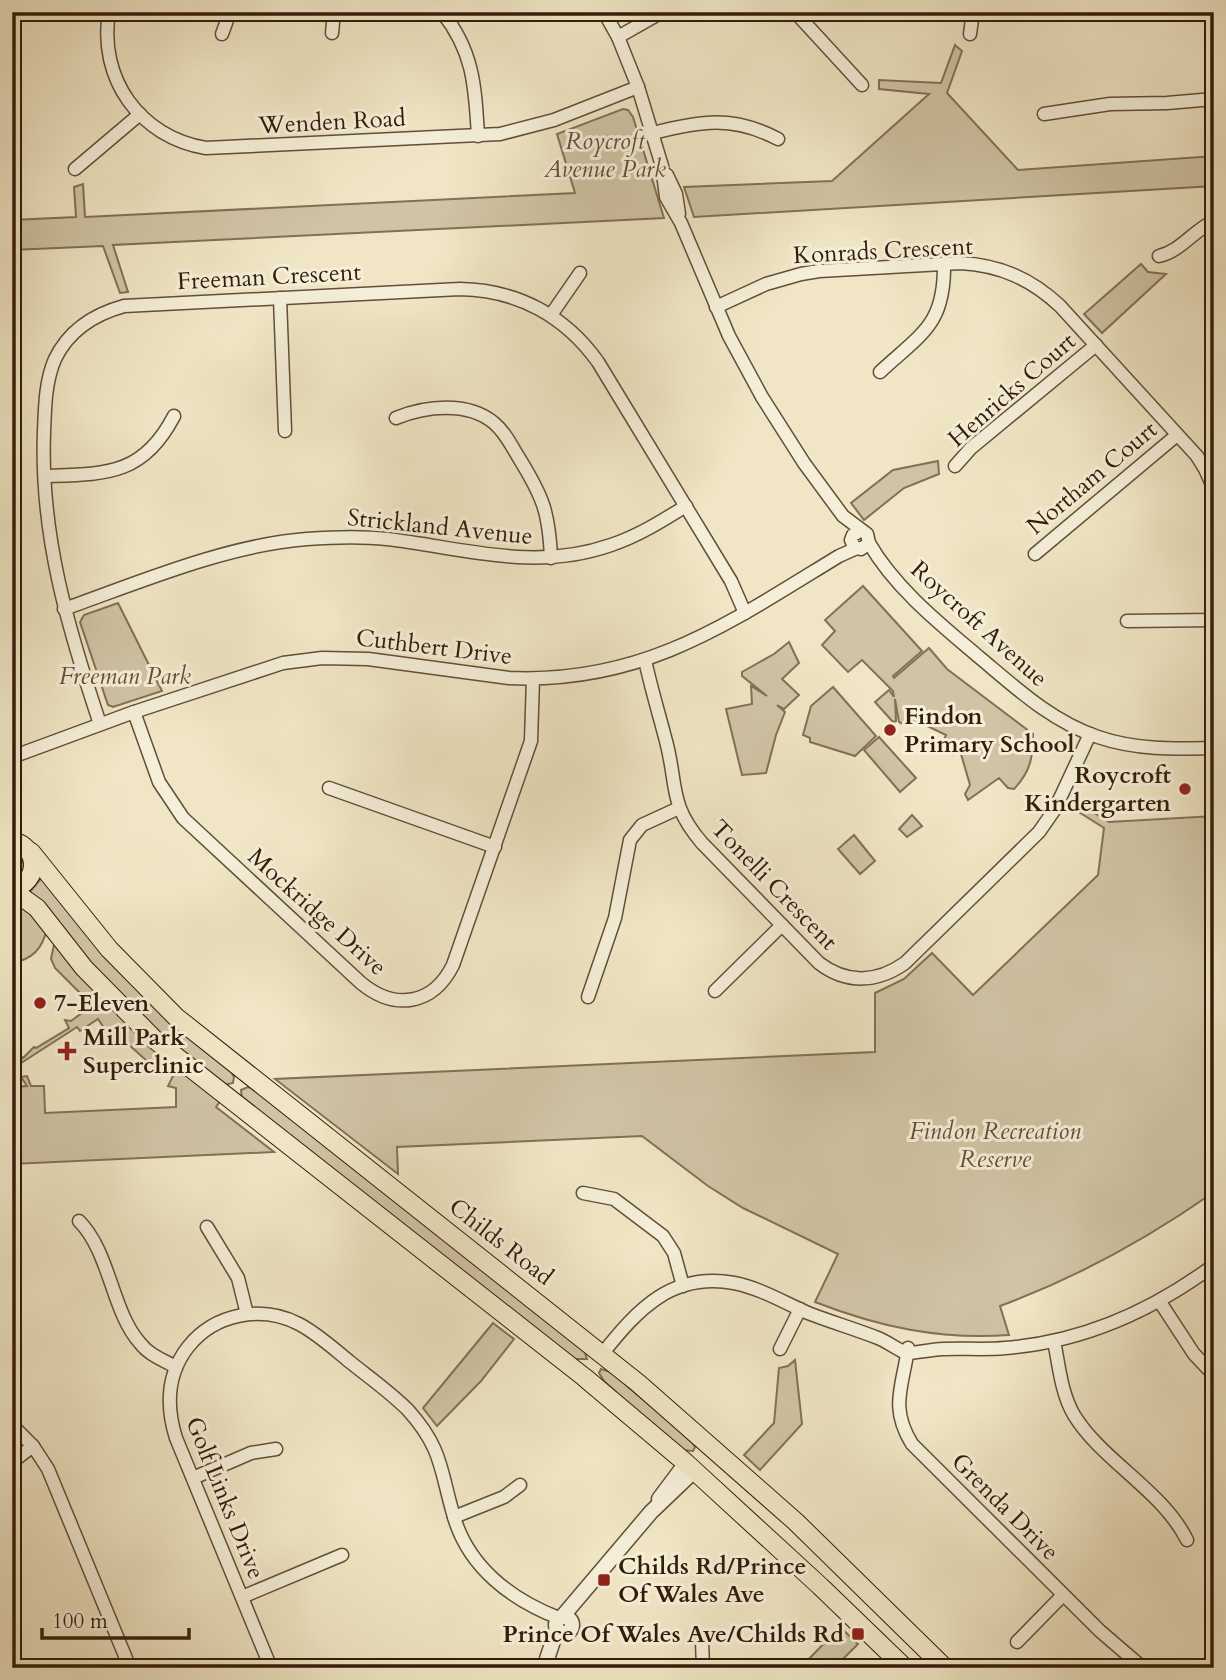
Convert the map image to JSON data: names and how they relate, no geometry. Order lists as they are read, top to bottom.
{
  "streets": {
    "main road": ["Childs Road"],
    "street": [
      "Wenden Road",
      "Konrads Crescent",
      "Freeman Crescent",
      "Henricks Court",
      "Northam Court",
      "Strickland Avenue",
      "Roycroft Avenue",
      "Cuthbert Drive",
      "Tonelli Crescent",
      "Mockridge Drive",
      "Golf Links Drive",
      "Grenda Drive"
    ]
  },
  "crossings": [
    ["Wenden Road", "Roycroft Avenue"],
    ["Konrads Crescent", "Henricks Court"],
    ["Konrads Crescent", "Northam Court"],
    ["Konrads Crescent", "Roycroft Avenue"],
    ["Freeman Crescent", "Strickland Avenue"],
    ["Freeman Crescent", "Cuthbert Drive"],
    ["Roycroft Avenue", "Cuthbert Drive"],
    ["Roycroft Avenue", "Tonelli Crescent"],
    ["Cuthbert Drive", "Tonelli Crescent"],
    ["Cuthbert Drive", "Mockridge Drive"]
  ],
  "parks": ["Roycroft Avenue Park", "Freeman Park", "Findon Recreation Reserve"],
  "places": {
    "other": ["Findon Primary School", "Roycroft Kindergarten", "7-Eleven"],
    "health": ["Mill Park Superclinic"],
    "transit": ["Childs Rd/Prince Of Wales Ave", "Prince Of Wales Ave/Childs Rd"]
  },
  "scale_bar": "100 m"
}
